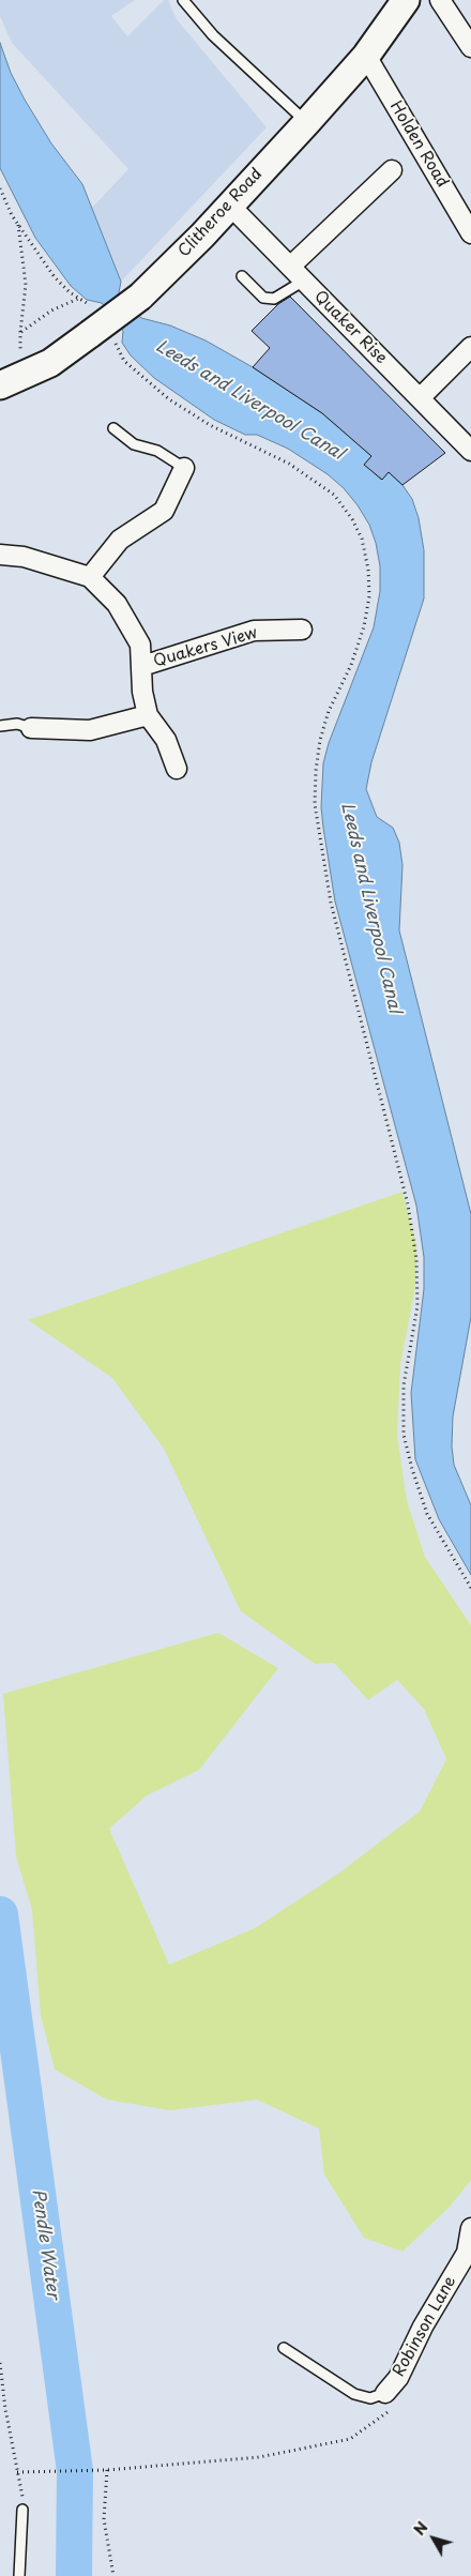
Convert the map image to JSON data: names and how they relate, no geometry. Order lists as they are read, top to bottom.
{
  "streets": {
    "main road": ["Clitheroe Road"],
    "street": [
      "Holden Road",
      "Quaker Rise",
      "Quakers View",
      "Robinson Lane"
    ]
  },
  "crossings": [
    ["Holden Road", "Clitheroe Road"],
    ["Clitheroe Road", "Quaker Rise"]
  ],
  "water": ["Leeds and Liverpool Canal", "Pendle Water"],
  "north": "top left"
}
